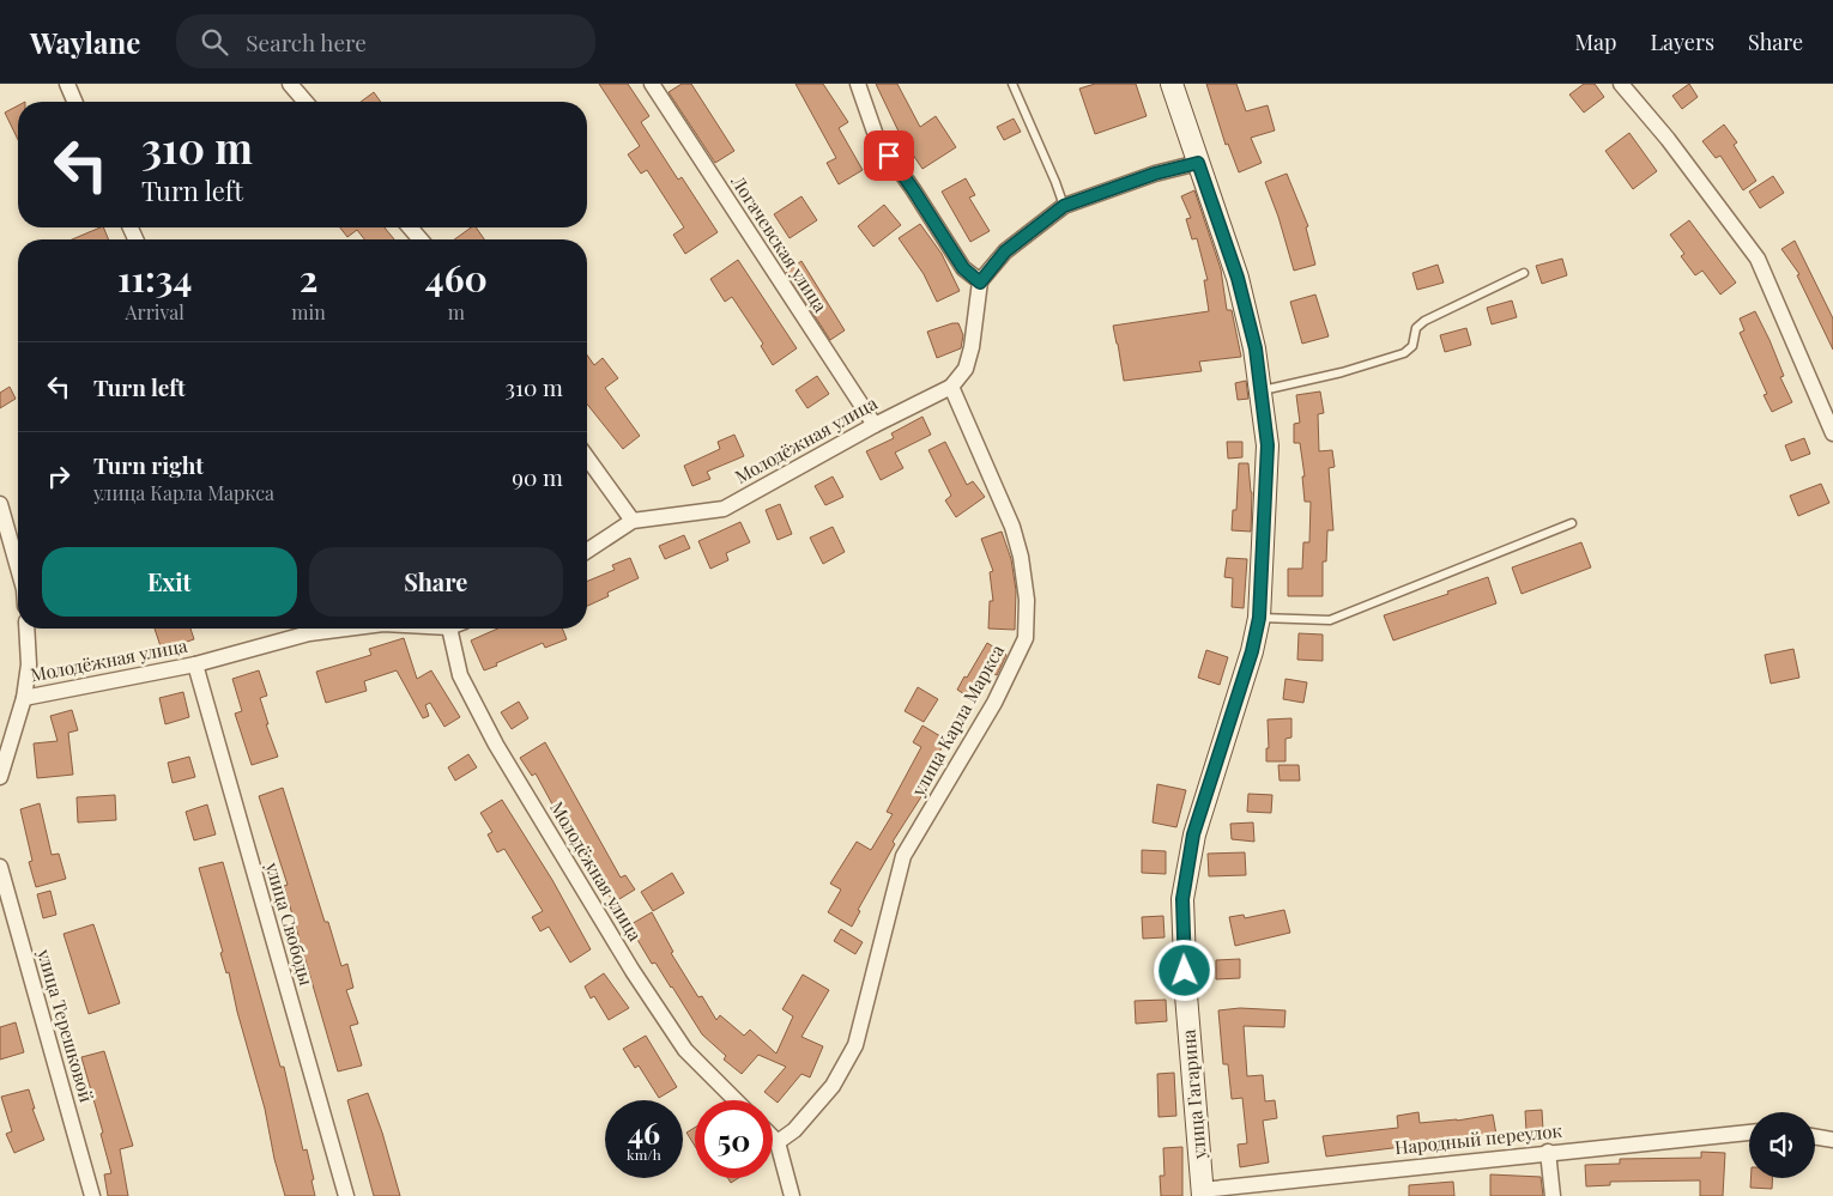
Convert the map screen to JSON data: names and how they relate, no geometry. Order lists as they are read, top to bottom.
{
  "streets": {
    "main road": ["улица Гагарина"],
    "street": [
      "Логачевская улица",
      "Молодёжная улица",
      "улица Карла Маркса",
      "улица Свободы",
      "улица Терешковой",
      "Народный переулок"
    ]
  },
  "crossings": [
    ["Логачевская улица", "Молодёжная улица"],
    ["Молодёжная улица", "улица Карла Маркса"],
    ["Молодёжная улица", "улица Свободы"],
    ["улица Гагарина", "Народный переулок"]
  ],
  "page": {
    "header": "Waylane",
    "search": "Search here",
    "nav": ["Map", "Layers", "Share"],
    "turn": ["310 m", "Turn left"],
    "eta": [
      "11:34",
      "Arrival",
      "2",
      "min",
      "460",
      "m"
    ],
    "list": [
      {
        "name": "Turn left",
        "value": "310 m"
      },
      {
        "name": "Turn right",
        "note": "улица Карла Маркса",
        "value": "90 m"
      }
    ],
    "buttons": ["Exit", "Share"],
    "speed": "46 km/h",
    "limit": "50"
  }
}
